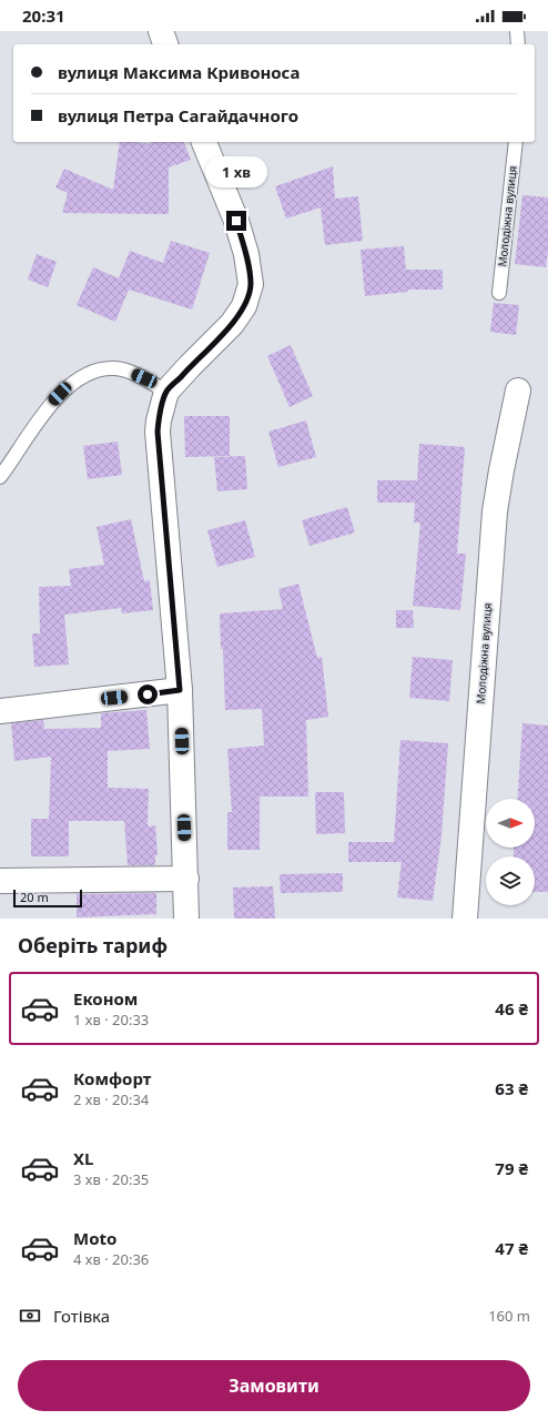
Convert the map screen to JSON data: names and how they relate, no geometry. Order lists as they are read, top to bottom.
{
  "streets": {
    "street": ["Молодіжна вулиця"]
  },
  "scale_bar": "20 m",
  "north": "right",
  "page": {
    "status": "20:31",
    "banner": ["вулиця Максима Кривоноса", "вулиця Петра Сагайдачного"],
    "bubble": "1 хв",
    "scale": "20 m",
    "heading": "Оберіть тариф",
    "list": [
      {
        "name": "Економ",
        "note": "1 хв · 20:33",
        "value": "46 ₴"
      },
      {
        "name": "Комфорт",
        "note": "2 хв · 20:34",
        "value": "63 ₴"
      },
      {
        "name": "XL",
        "note": "3 хв · 20:35",
        "value": "79 ₴"
      },
      {
        "name": "Moto",
        "note": "4 хв · 20:36",
        "value": "47 ₴"
      }
    ],
    "pay": ["Готівка", "160 m"],
    "buttons": "Замовити"
  }
}
